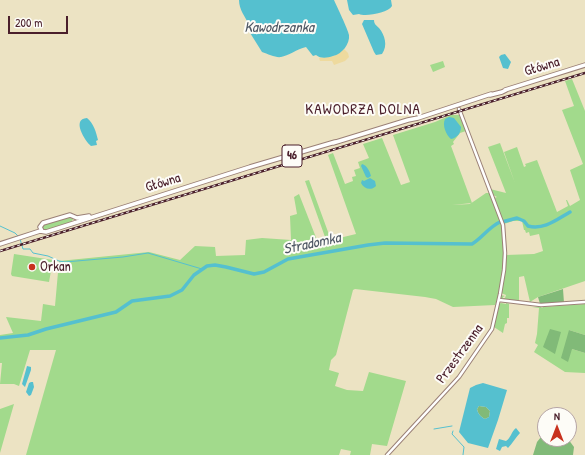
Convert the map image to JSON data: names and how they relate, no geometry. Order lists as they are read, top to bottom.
{
  "streets": {
    "main road": ["Główna", "46"],
    "street": ["Przestrzenna"]
  },
  "crossings": [
    ["Główna", "46"]
  ],
  "districts": ["KAWODRZA DOLNA"],
  "water": ["Kawodrzanka", "Stradomka"],
  "places": ["Orkan"],
  "scale_bar": "200 m",
  "north": "top"
}
